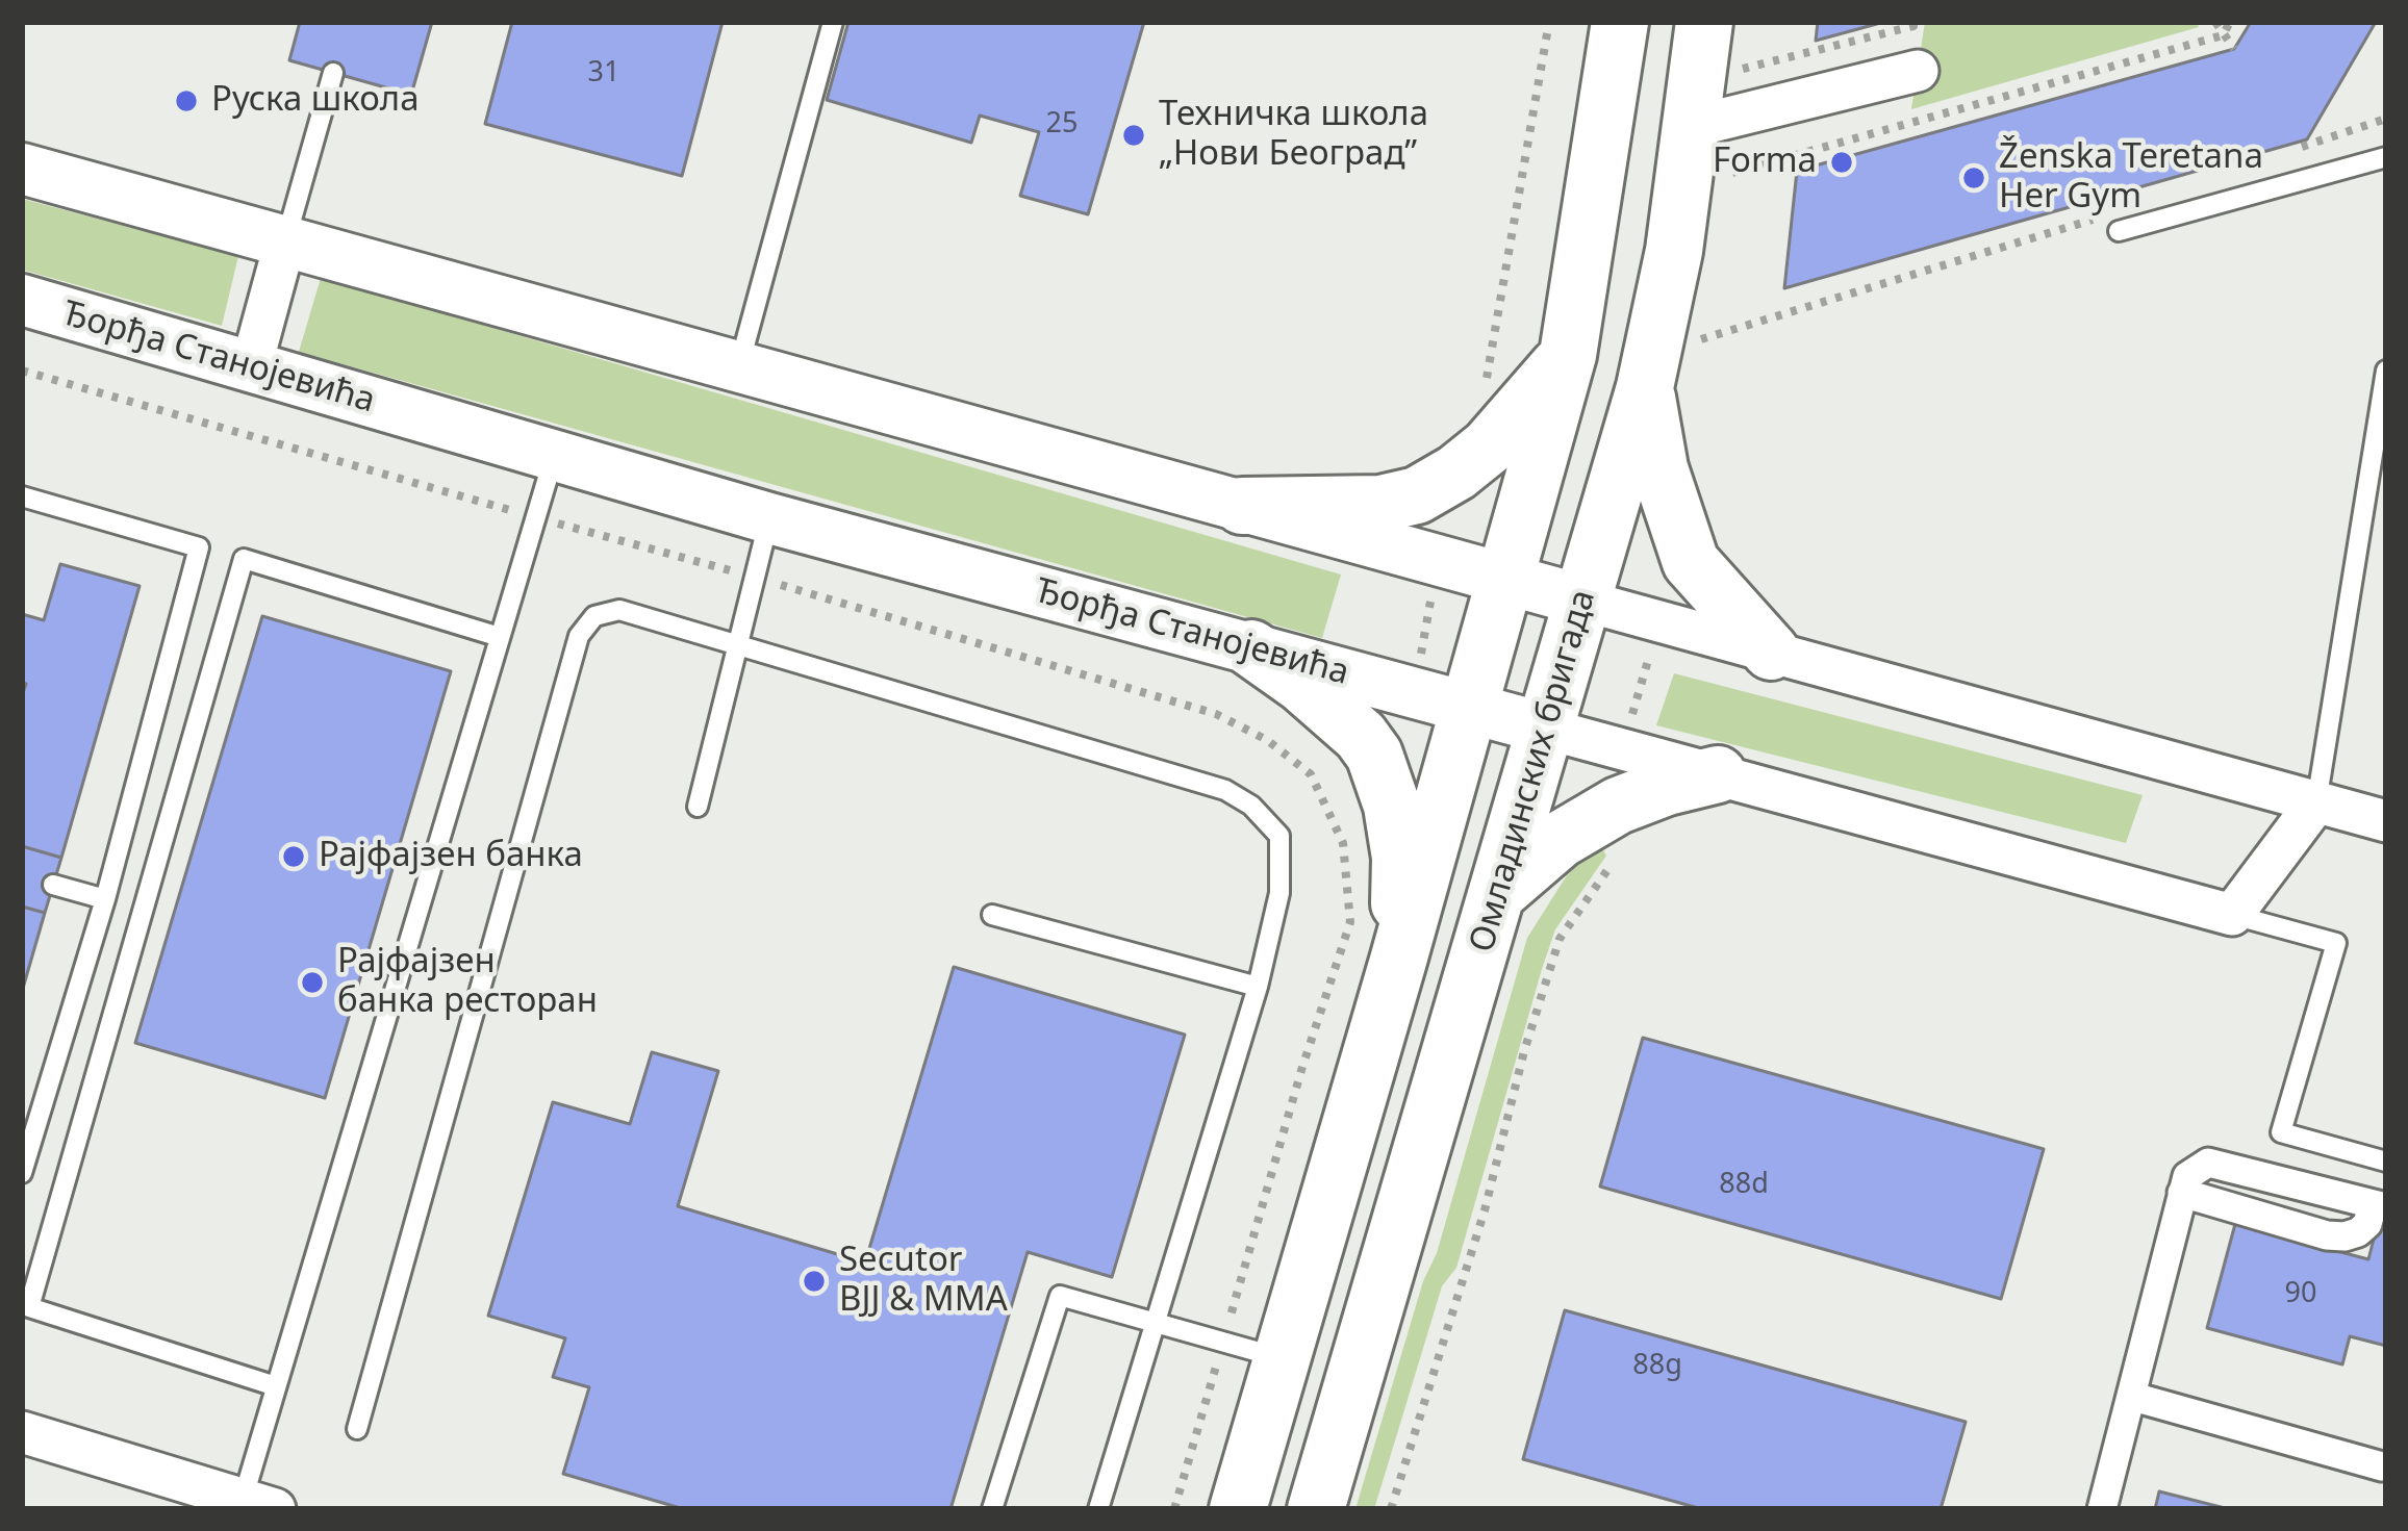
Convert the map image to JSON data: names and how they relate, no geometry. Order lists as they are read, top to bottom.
{
  "streets": {
    "main road": ["Омладинских бригада"],
    "street": ["Ђорђа Станојевића"]
  },
  "crossings": [
    ["Ђорђа Станојевића", "Омладинских бригада"]
  ],
  "places": [
    "Руска школа",
    "Техничка школа „Нови Београд”",
    "Forma",
    "Ženska Teretana Her Gym",
    "Рајфајзен банка",
    "Рајфајзен банка ресторан",
    "Secutor BJJ & MMA"
  ],
  "house_numbers": [
    "31",
    "25",
    "88d",
    "90",
    "88g"
  ]
}
